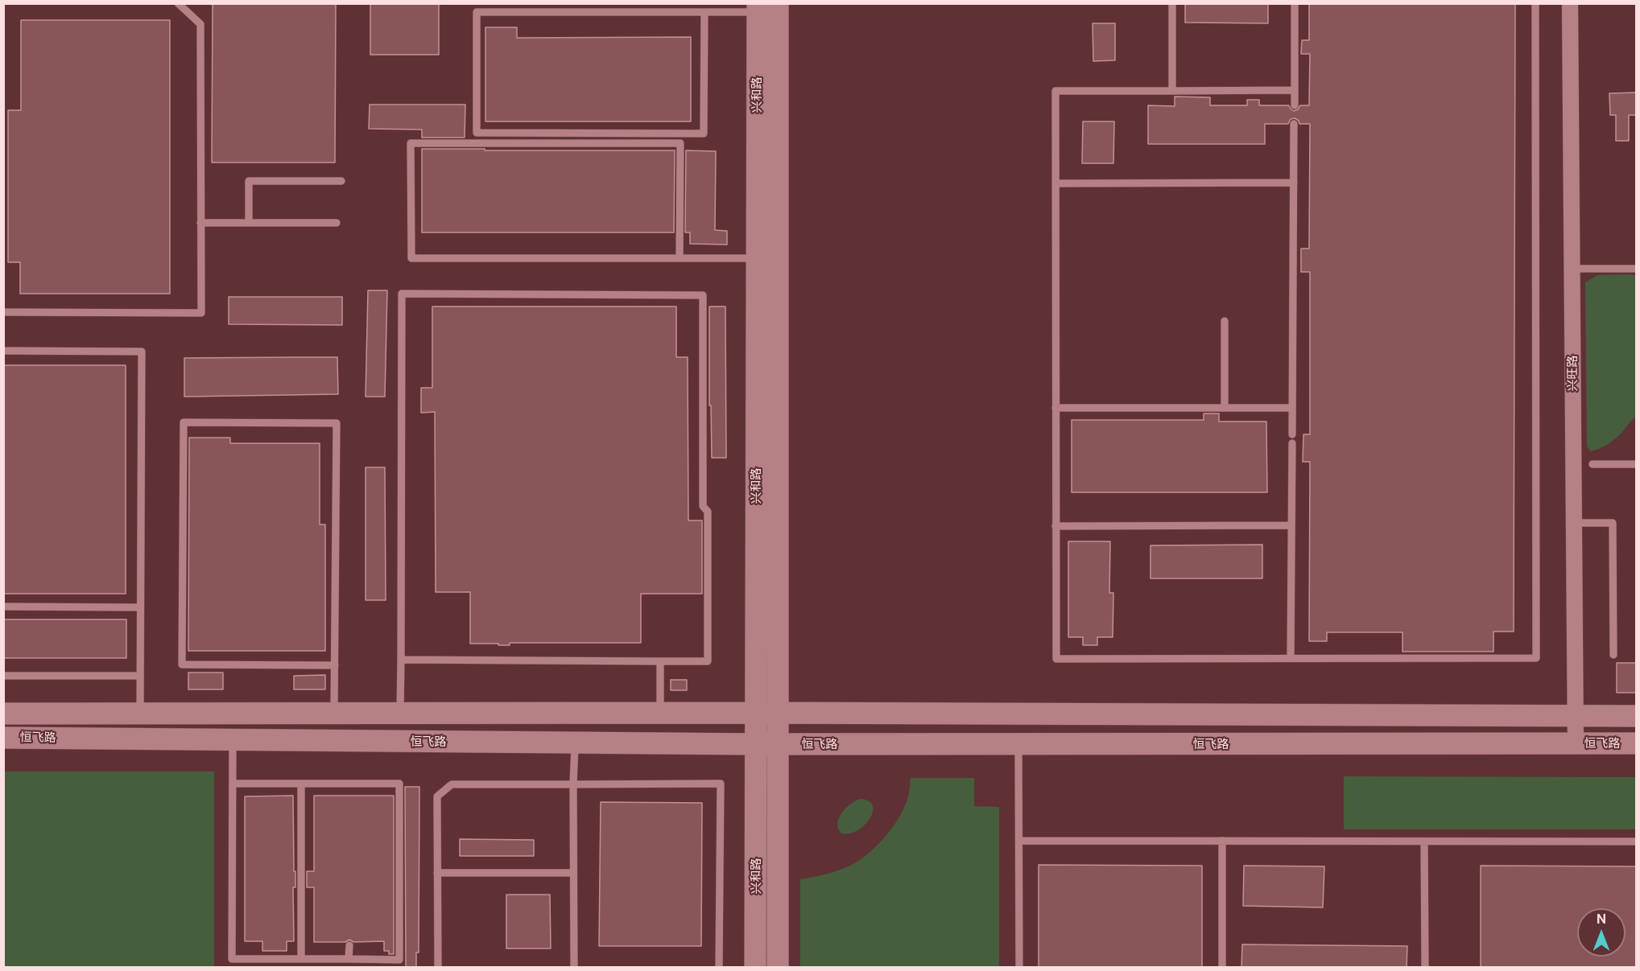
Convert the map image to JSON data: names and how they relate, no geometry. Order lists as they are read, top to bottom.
{
  "streets": {
    "main road": ["兴和路", "恒飞路"],
    "street": ["兴旺路"]
  },
  "crossings": [
    ["兴和路", "恒飞路"],
    ["兴旺路", "恒飞路"]
  ],
  "north": "top"
}
